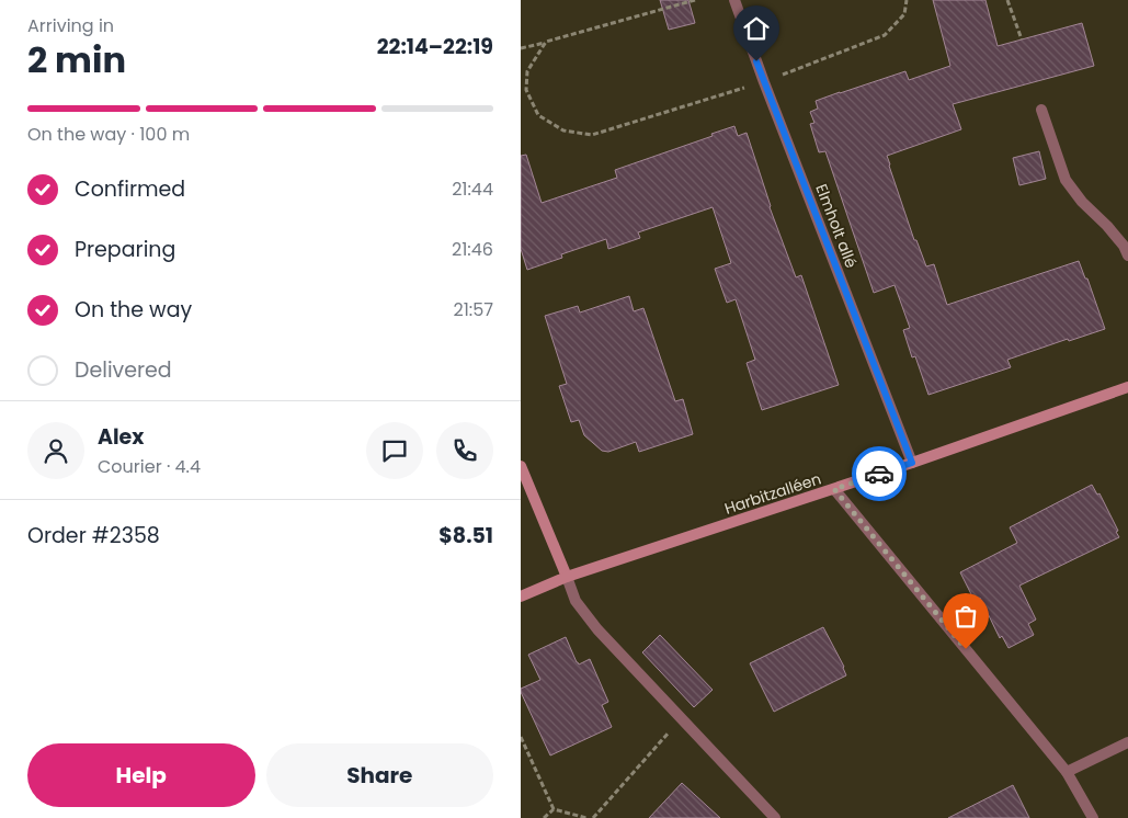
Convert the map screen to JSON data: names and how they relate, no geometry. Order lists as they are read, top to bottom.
{
  "streets": {
    "street": ["Elmholt allé", "Harbitzalléen"]
  },
  "crossings": [
    ["Elmholt allé", "Harbitzalléen"]
  ],
  "page": {
    "heading": ["2 min", "Arriving in", "22:14–22:19"],
    "panel": [
      "Alex",
      "Courier · 4.4",
      "Order #2358",
      "$8.51"
    ],
    "bar": "On the way · 100 m",
    "list": [
      ["Confirmed", "21:44"],
      ["Preparing", "21:46"],
      ["On the way", "21:57"],
      "Delivered"
    ],
    "buttons": ["Help", "Share"]
  }
}
